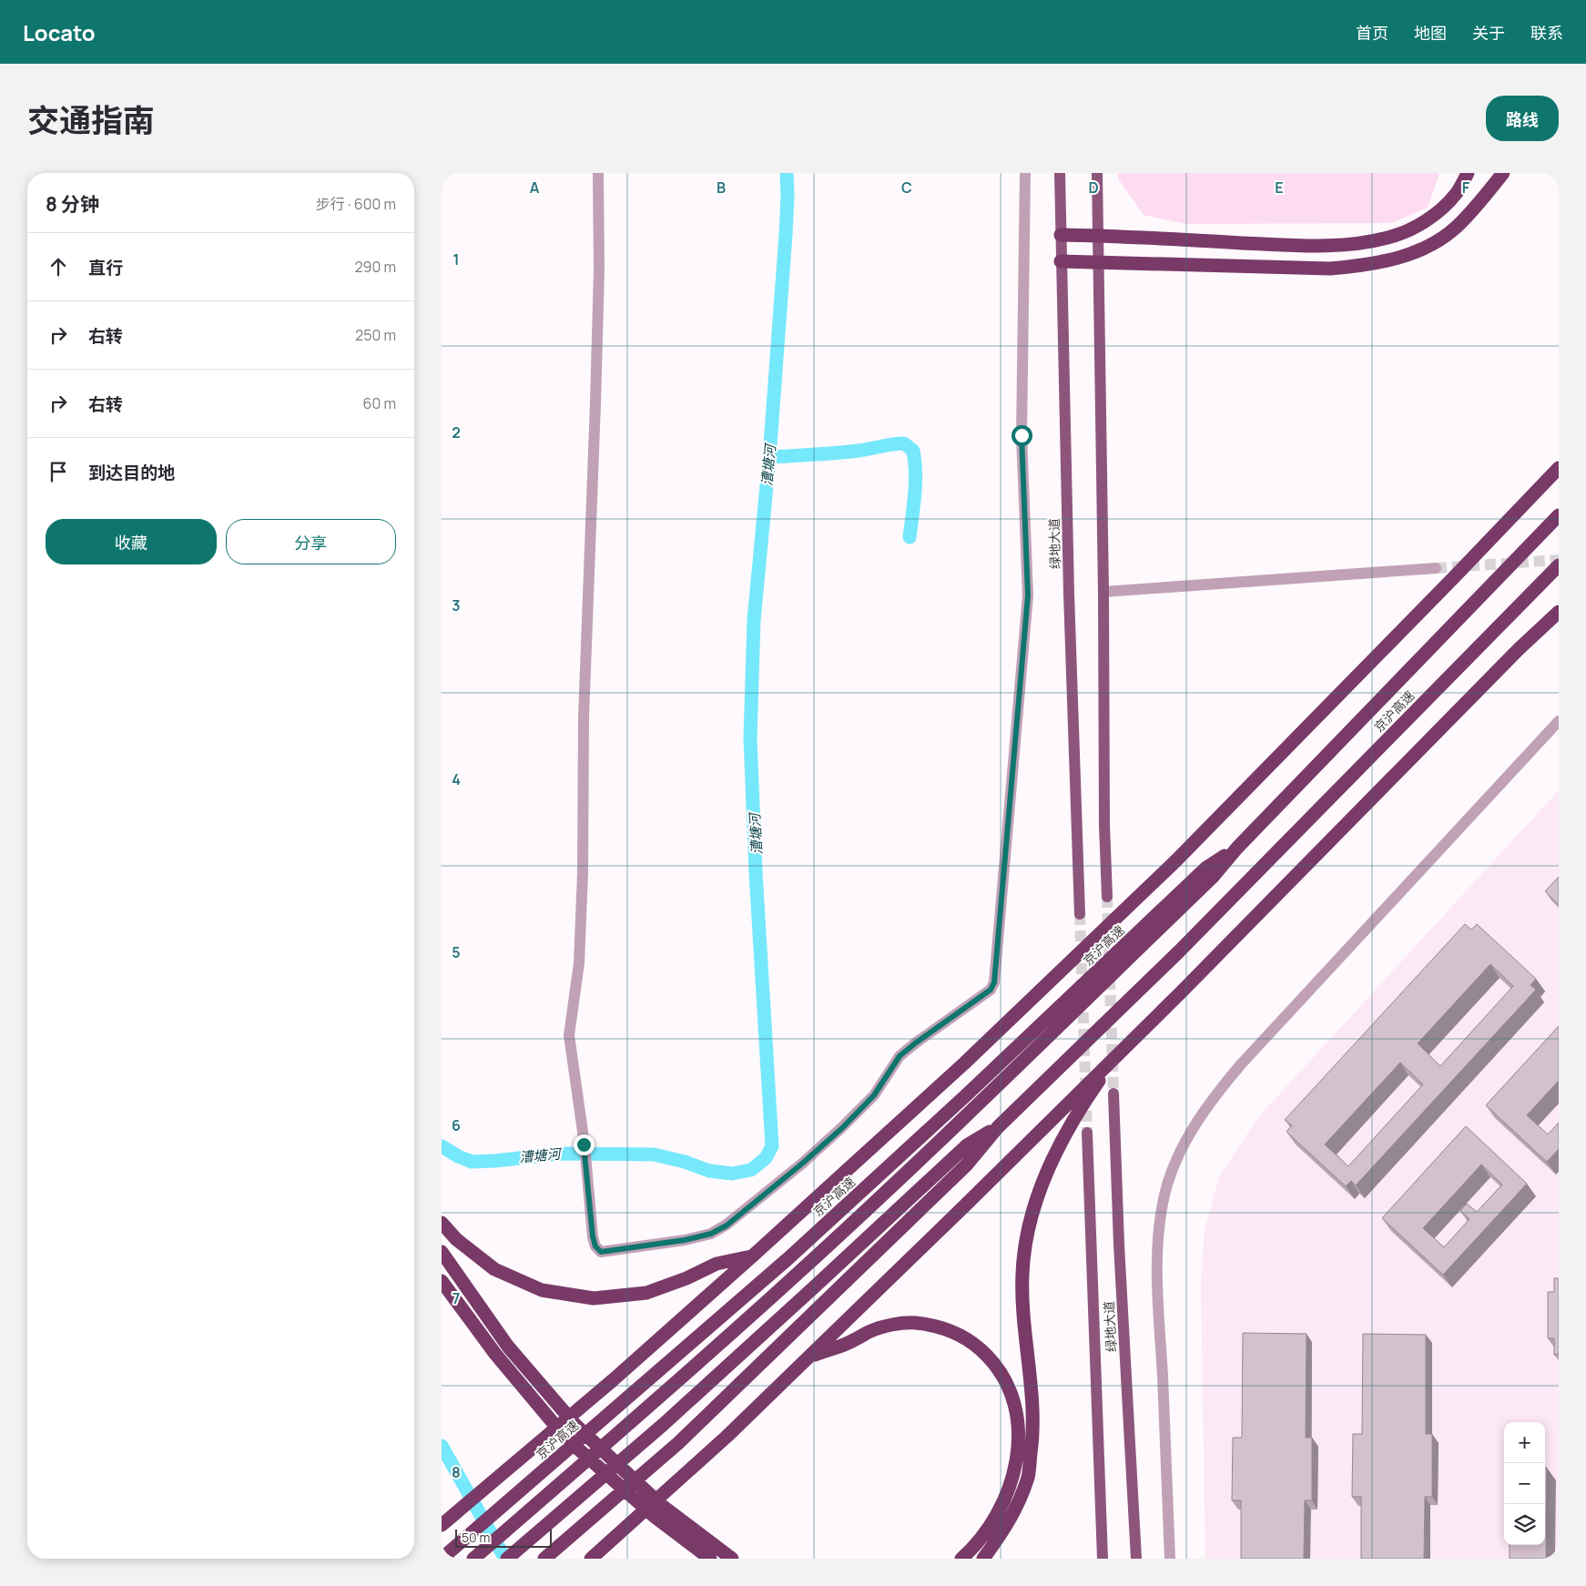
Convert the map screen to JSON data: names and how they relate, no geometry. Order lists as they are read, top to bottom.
{
  "streets": {
    "highway": ["京沪高速"],
    "main road": ["绿地大道"]
  },
  "water": ["漕塘河"],
  "scale_bar": "50 m",
  "page": {
    "header": "Locato",
    "nav": [
      "首页",
      "地图",
      "关于",
      "联系"
    ],
    "title": "交通指南",
    "buttons": [
      "路线",
      ["收藏", "分享"]
    ],
    "heading": ["8 分钟", "步行 · 600 m"],
    "list": [
      ["直行", "290 m"],
      ["右转", "250 m"],
      ["右转", "60 m"],
      "到达目的地"
    ],
    "map_buttons": ["+", "−"],
    "scale": "50 m"
  },
  "grid": {
    "columns": [
      "A",
      "B",
      "C",
      "D",
      "E",
      "F"
    ],
    "rows": [
      "1",
      "2",
      "3",
      "4",
      "5",
      "6",
      "7",
      "8"
    ]
  }
}
